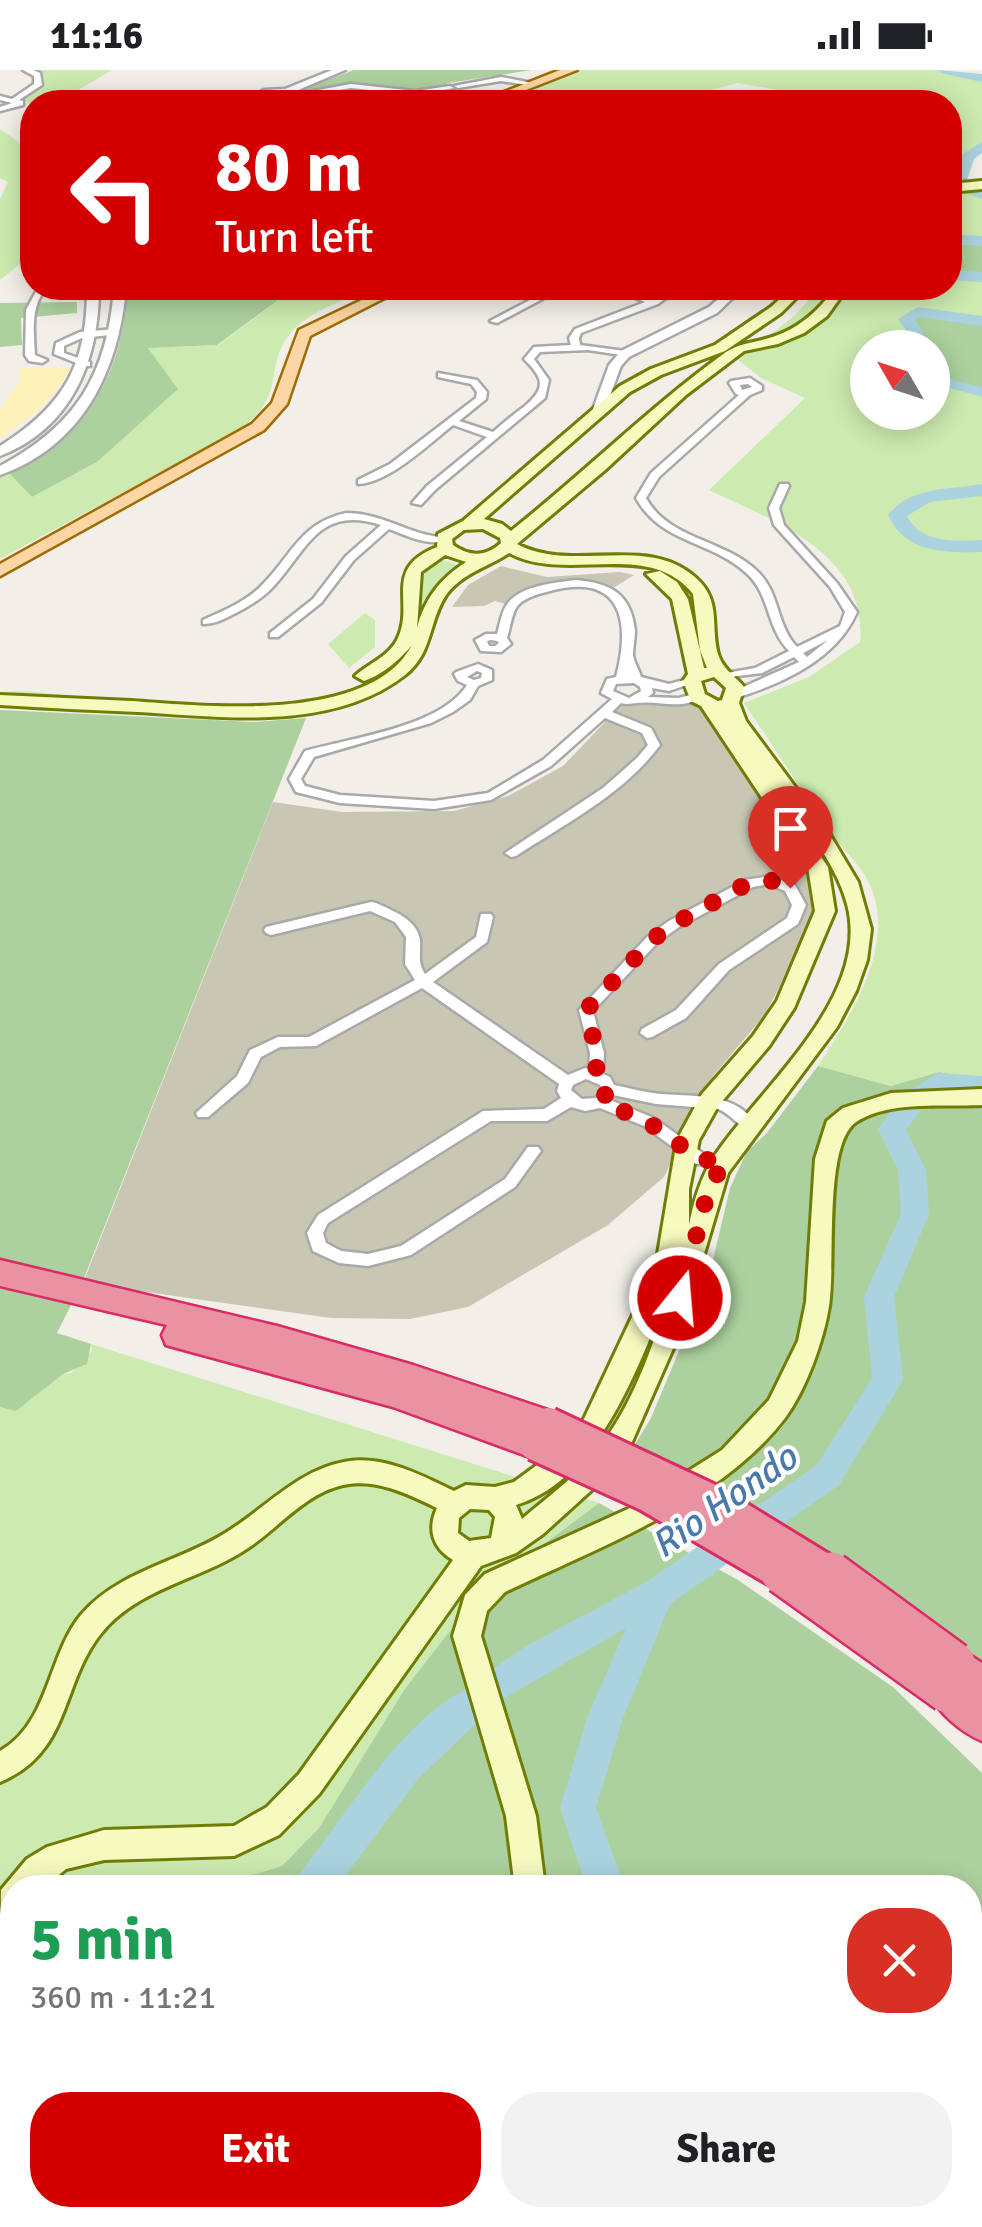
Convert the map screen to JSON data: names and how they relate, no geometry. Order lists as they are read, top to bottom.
{
  "water": ["Rio Hondo"],
  "north": "top left",
  "page": {
    "status": "11:16",
    "turn": ["80 m", "Turn left"],
    "heading": ["5 min", "360 m · 11:21"],
    "buttons": ["Exit", "Share"]
  }
}
